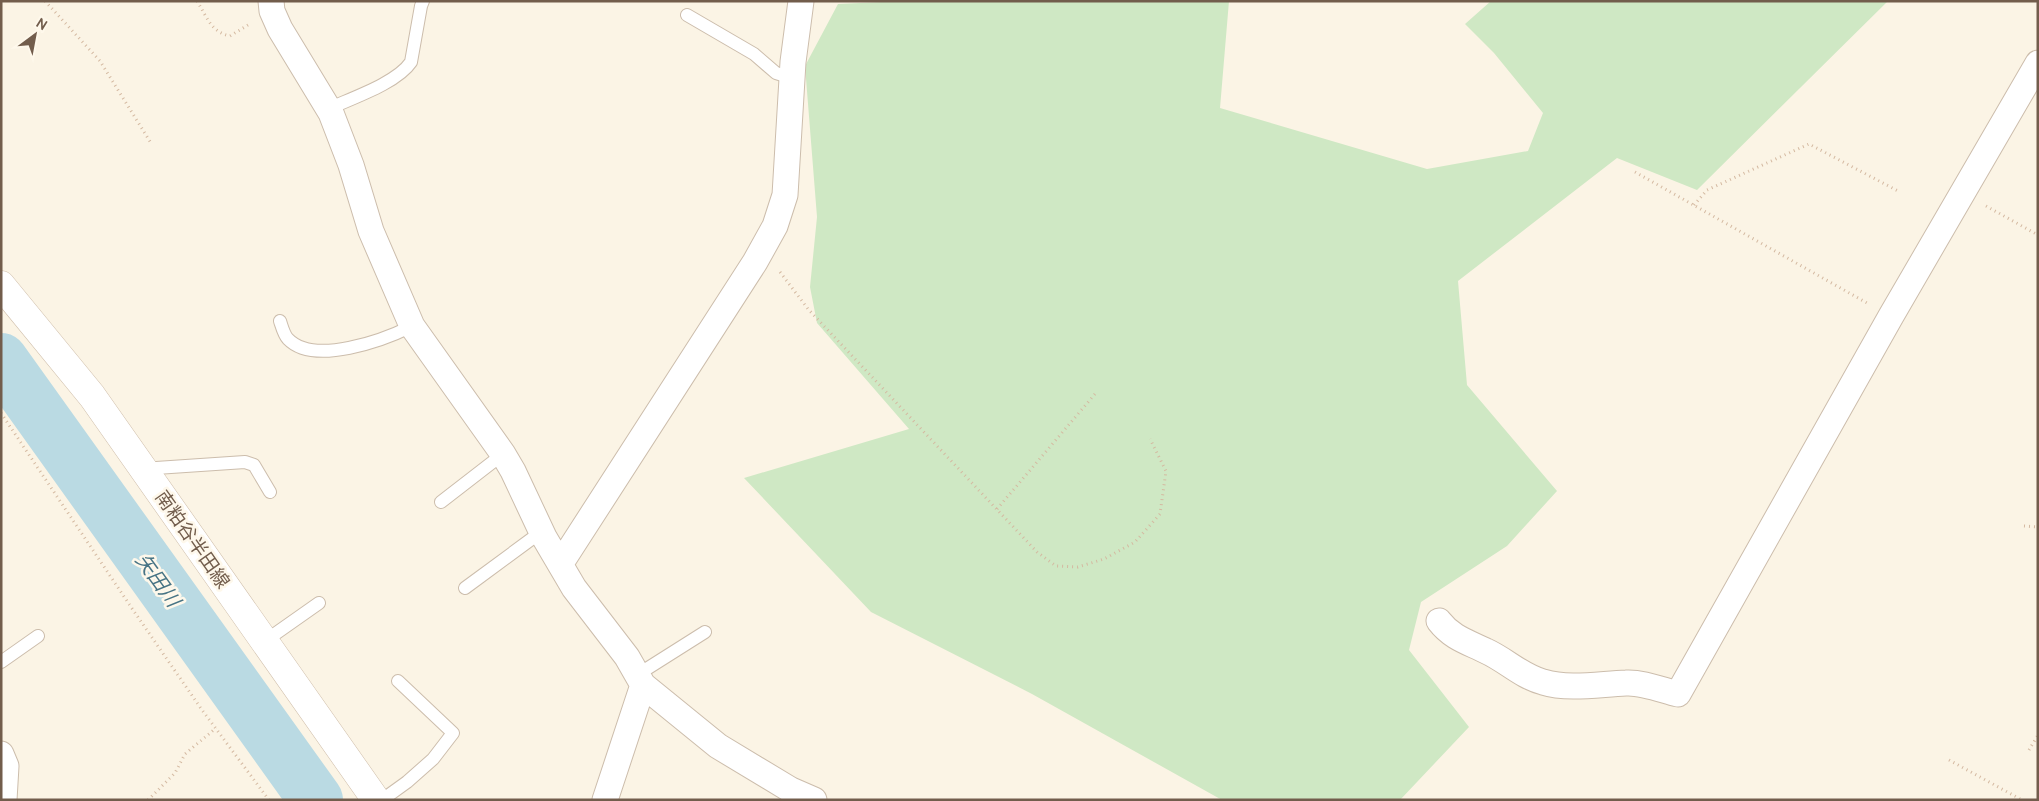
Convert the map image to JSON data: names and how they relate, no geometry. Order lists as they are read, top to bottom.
{
  "streets": {
    "main road": ["南粕谷半田線"]
  },
  "water": ["矢田川"],
  "north": "top right"
}
